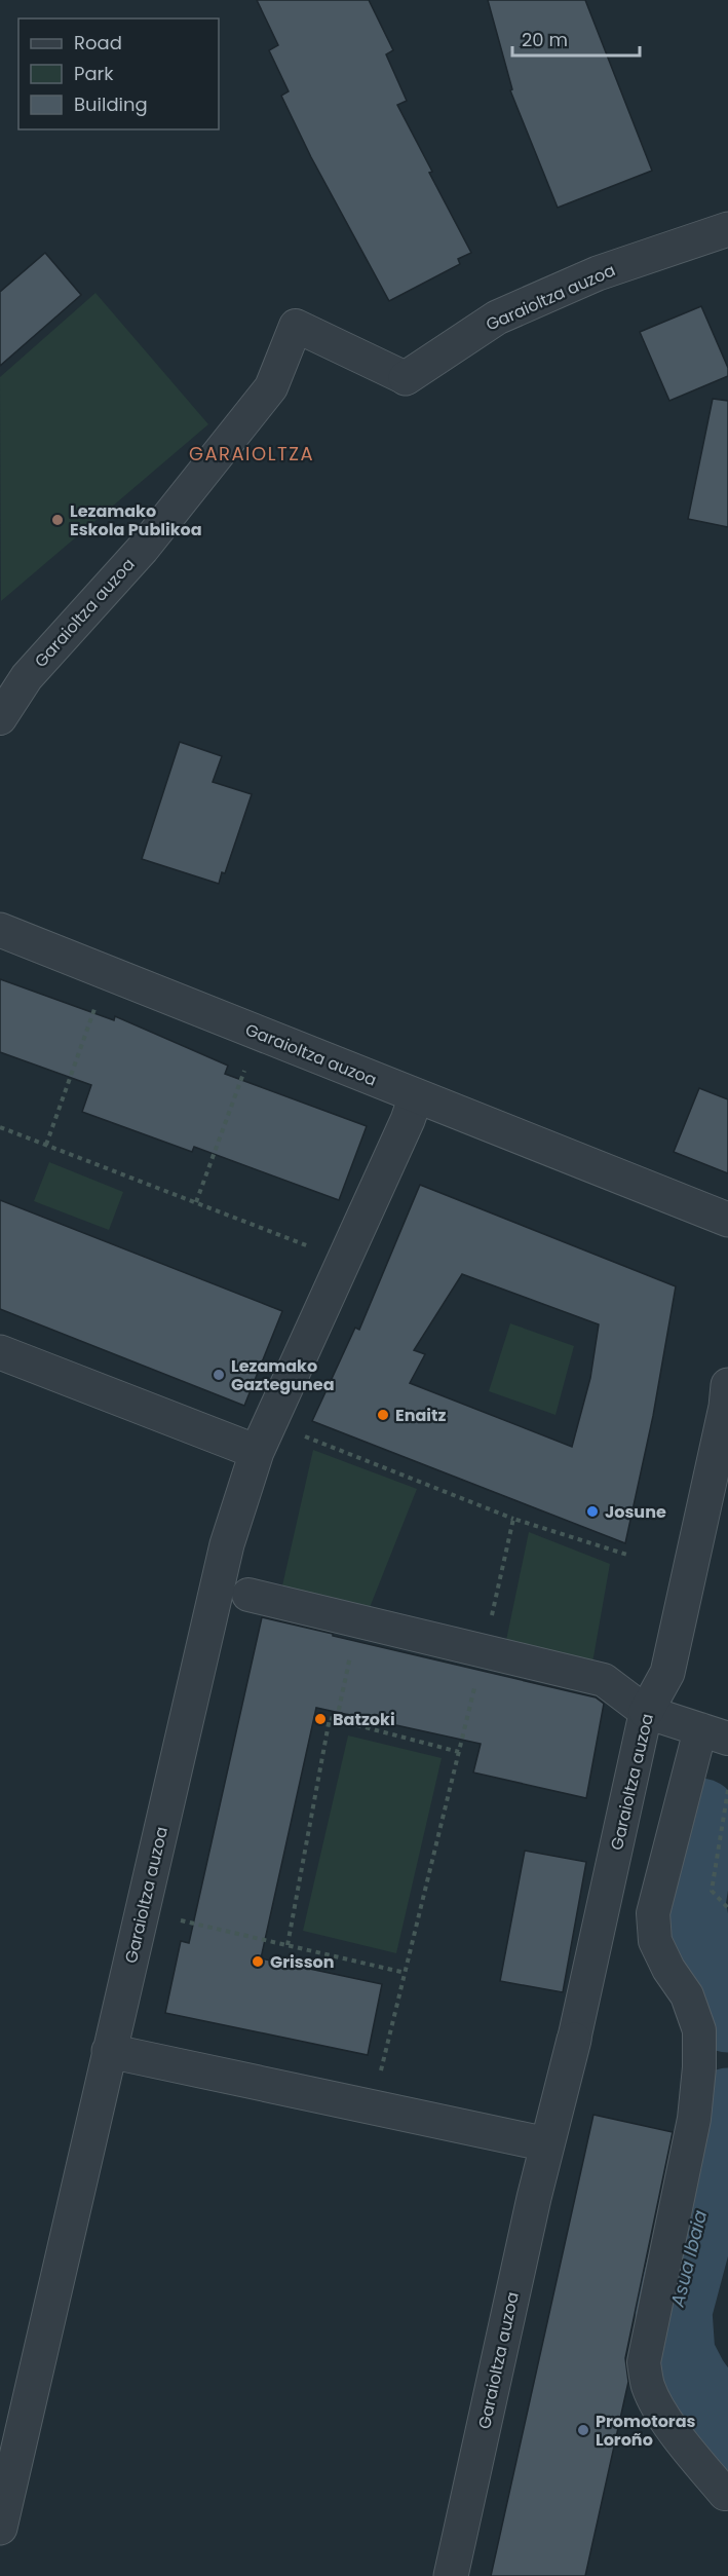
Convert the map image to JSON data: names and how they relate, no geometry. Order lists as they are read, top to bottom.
{
  "streets": {
    "street": ["Garaioltza auzoa"]
  },
  "districts": ["GARAIOLTZA"],
  "water": ["Asua Ibaia"],
  "places": [
    "Lezamako Eskola Publikoa",
    "Lezamako Gaztegunea",
    "Enaitz",
    "Josune",
    "Batzoki",
    "Grisson",
    "Promotoras Loroño"
  ],
  "legend": ["Road", "Park", "Building"],
  "scale_bar": "20 m"
}
